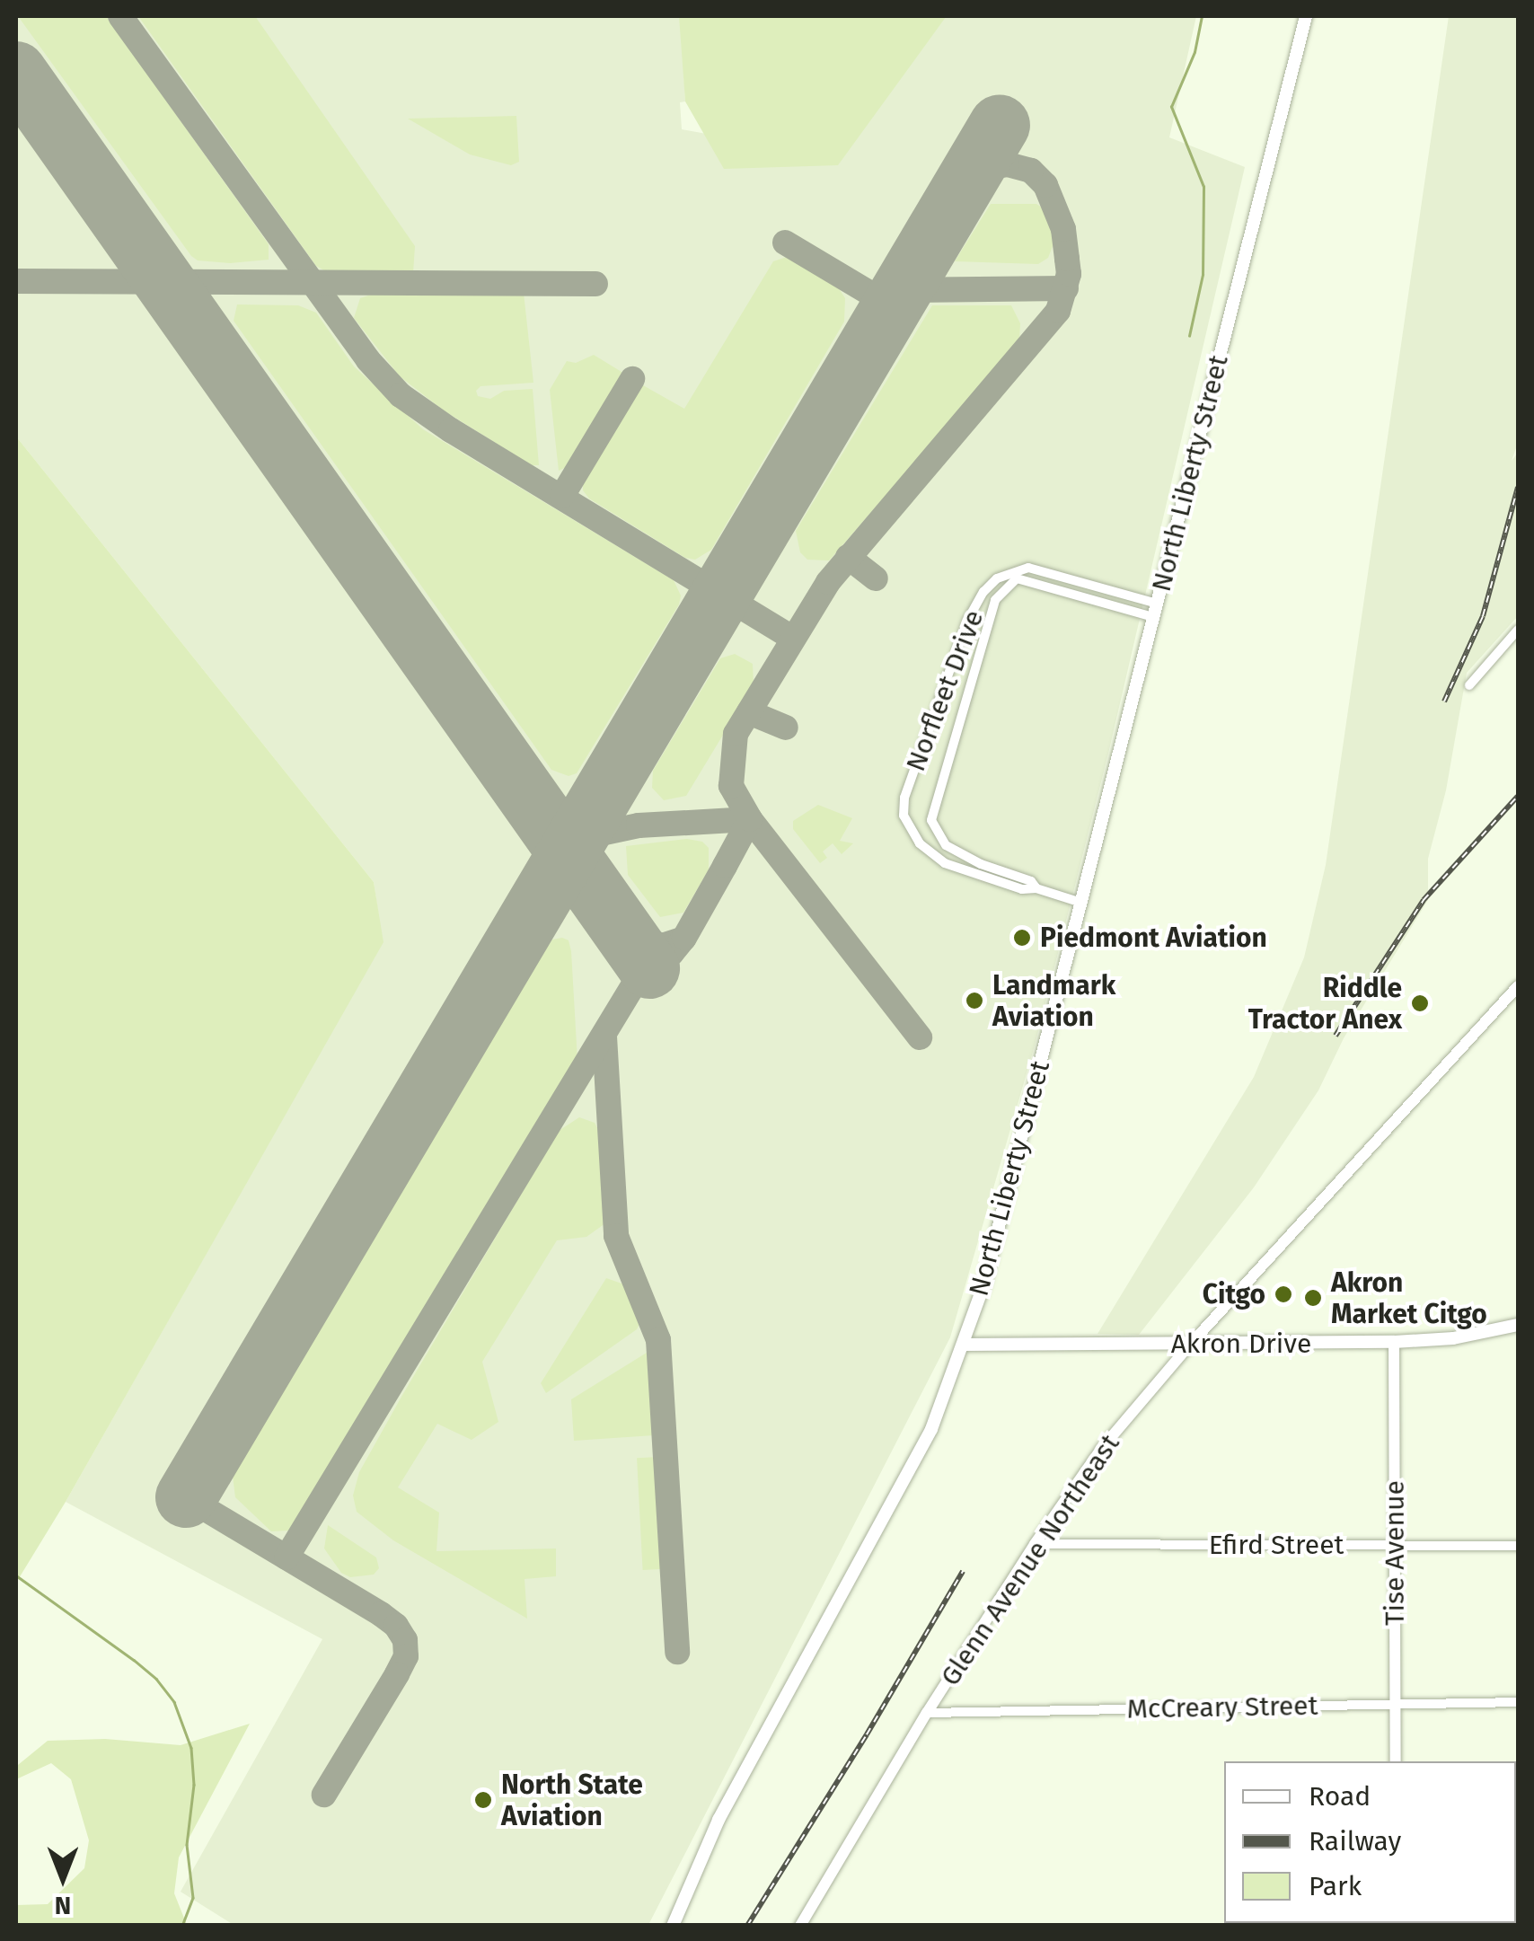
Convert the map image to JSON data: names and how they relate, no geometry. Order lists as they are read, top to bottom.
{
  "streets": {
    "main road": ["North Liberty Street", "Akron Drive"],
    "street": [
      "Norfleet Drive",
      "Efird Street",
      "Tise Avenue",
      "Glenn Avenue Northeast",
      "McCreary Street"
    ]
  },
  "crossings": [
    ["North Liberty Street", "Norfleet Drive"],
    ["North Liberty Street", "Akron Drive"],
    ["Akron Drive", "Tise Avenue"],
    ["Akron Drive", "Glenn Avenue Northeast"],
    ["Efird Street", "Tise Avenue"],
    ["Efird Street", "Glenn Avenue Northeast"],
    ["Tise Avenue", "McCreary Street"],
    ["Glenn Avenue Northeast", "McCreary Street"]
  ],
  "places": [
    "Piedmont Aviation",
    "Landmark Aviation",
    "Riddle Tractor Anex",
    "Citgo",
    "Akron Market Citgo",
    "North State Aviation"
  ],
  "legend": ["Road", "Railway", "Park"],
  "north": "bottom"
}
